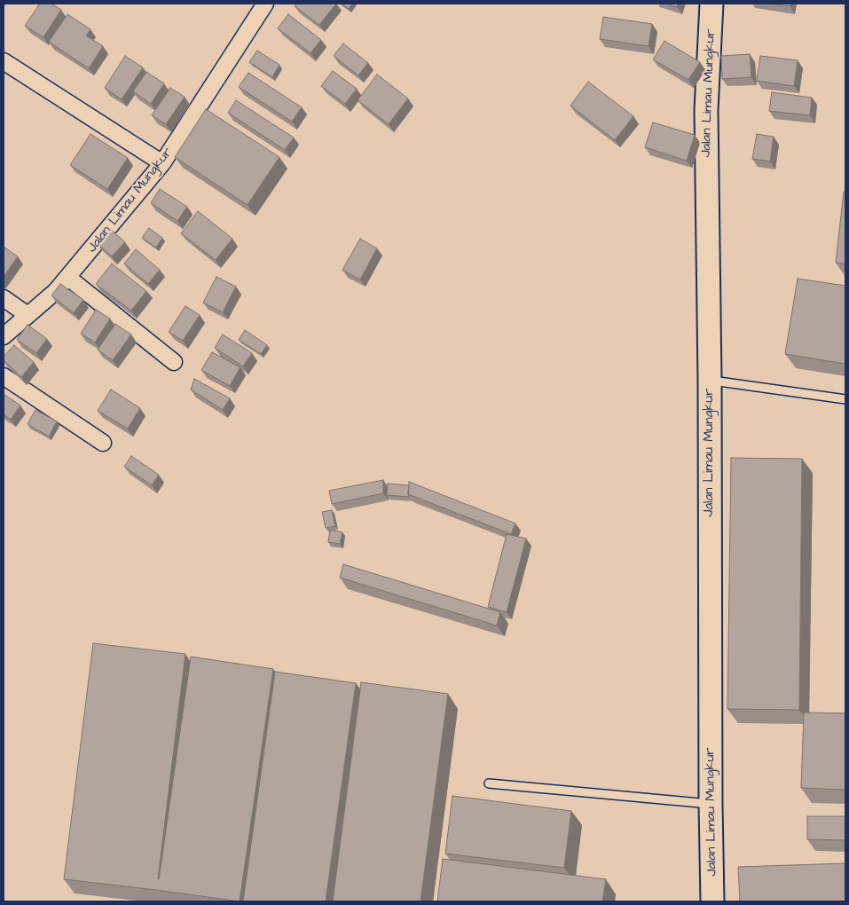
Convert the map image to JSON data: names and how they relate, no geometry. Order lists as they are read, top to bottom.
{
  "streets": {
    "street": ["Jalan Limau Mungkur"]
  }
}
